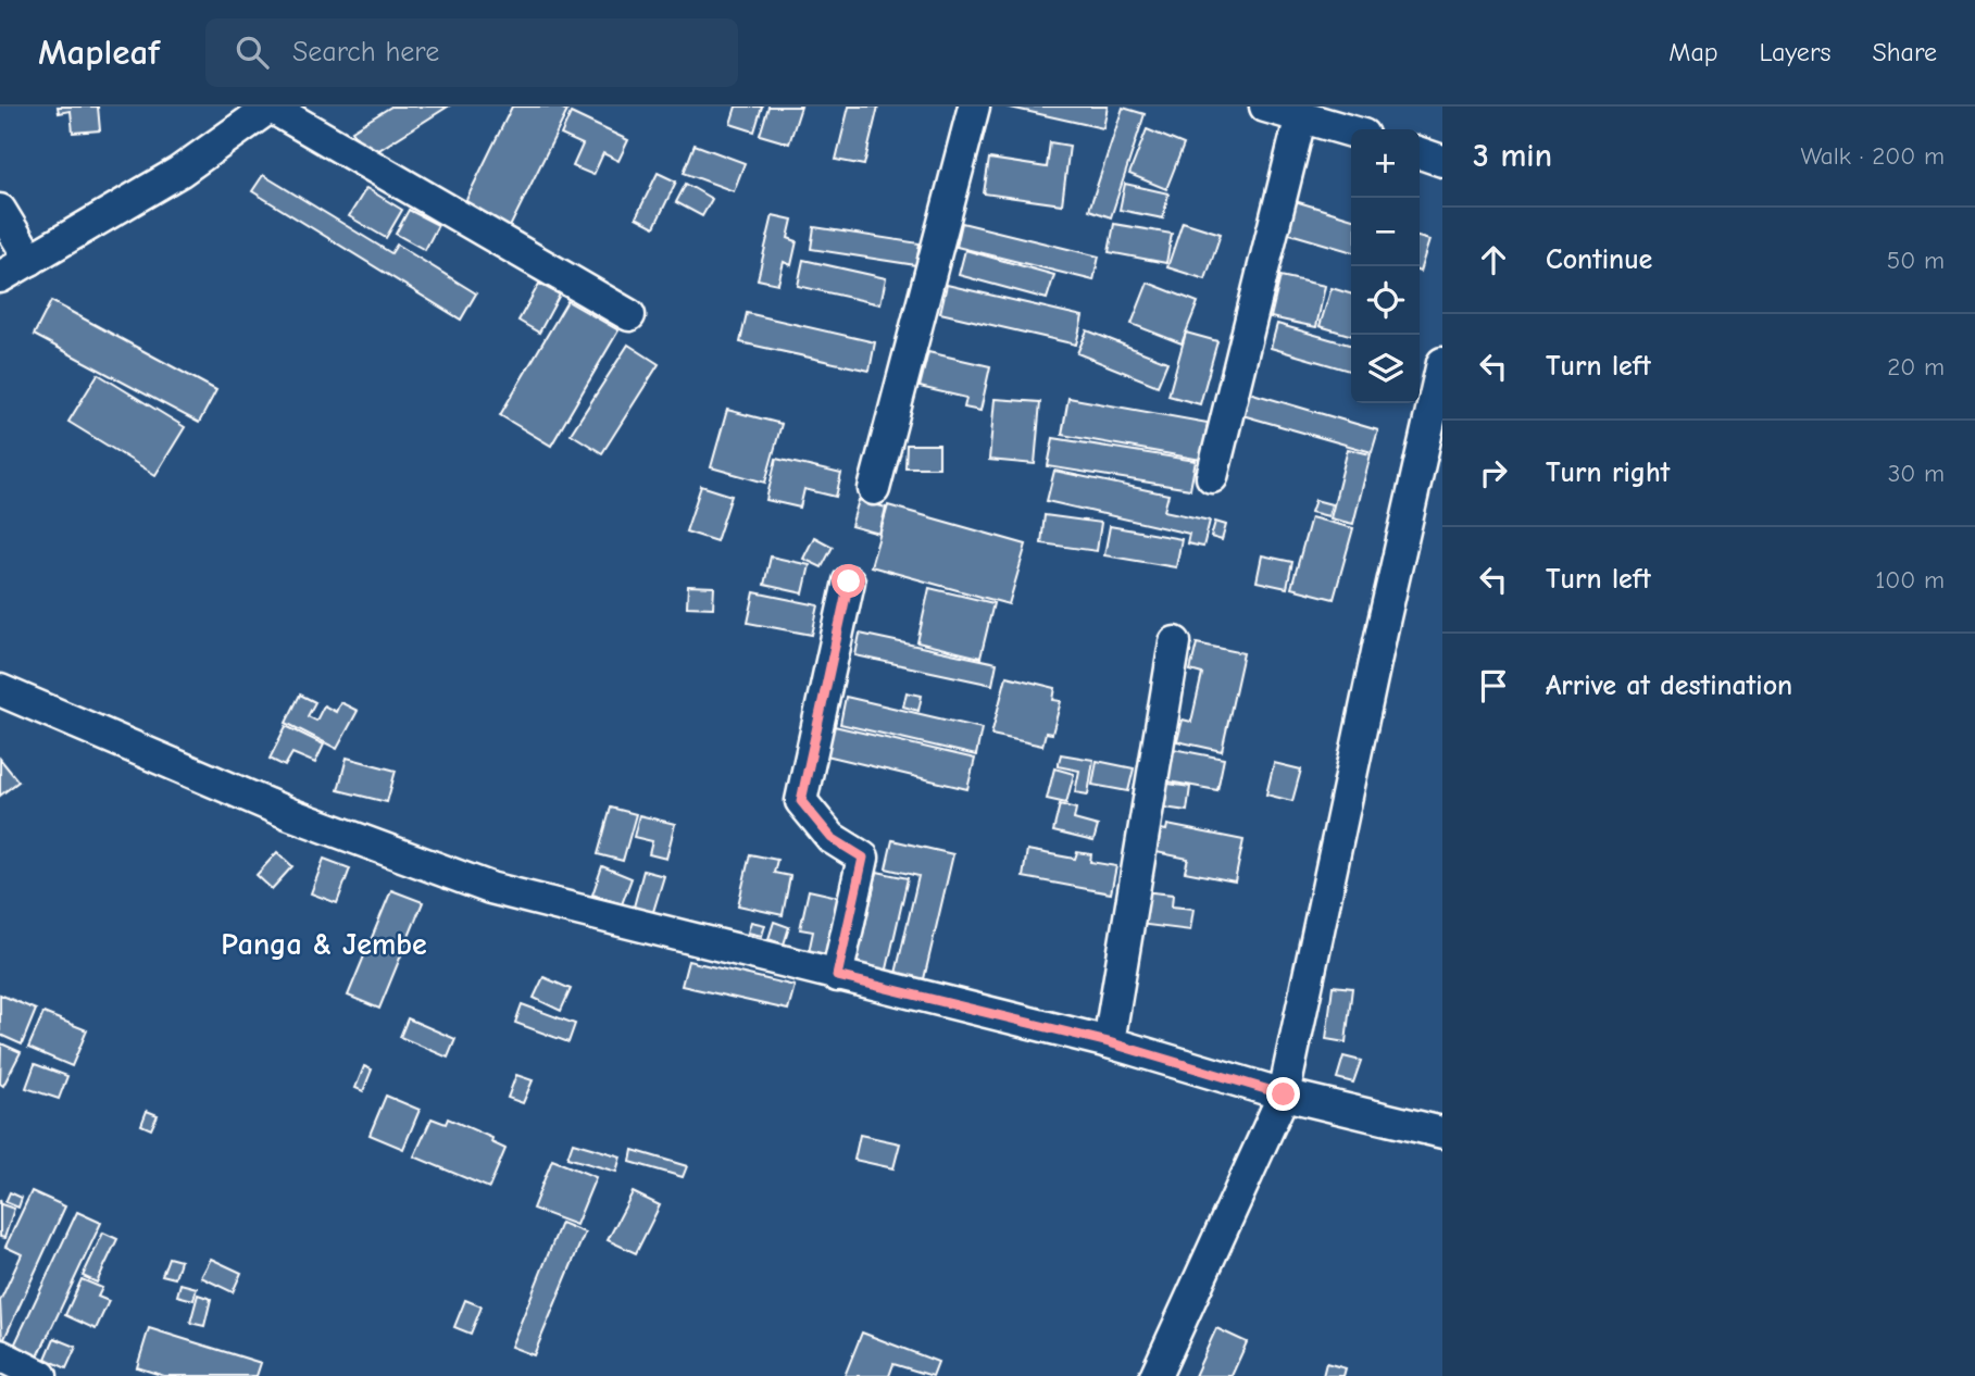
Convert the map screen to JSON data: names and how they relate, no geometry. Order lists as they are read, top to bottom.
{
  "districts": ["Panga & Jembe"],
  "page": {
    "header": "Mapleaf",
    "search": "Search here",
    "nav": ["Map", "Layers", "Share"],
    "heading": ["3 min", "Walk · 200 m"],
    "map_buttons": ["+", "−"],
    "list": [
      ["Continue", "50 m"],
      ["Turn left", "20 m"],
      ["Turn right", "30 m"],
      ["Turn left", "100 m"],
      "Arrive at destination"
    ]
  }
}
